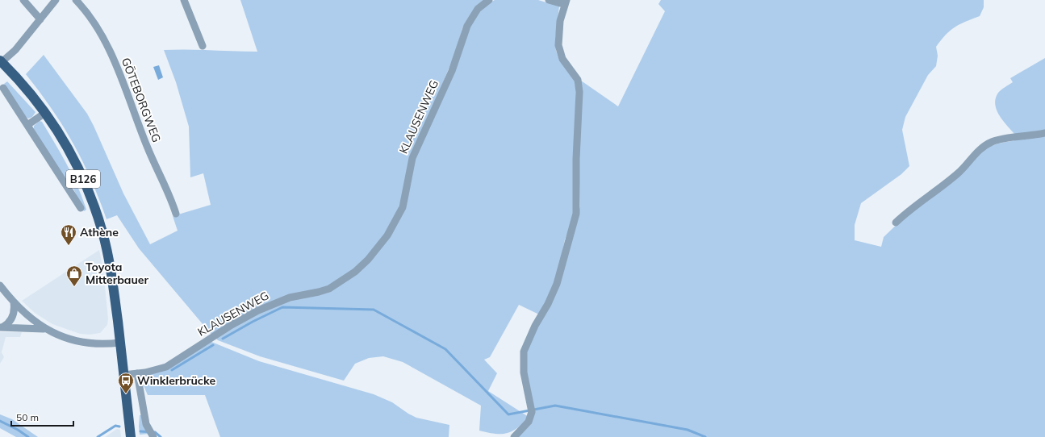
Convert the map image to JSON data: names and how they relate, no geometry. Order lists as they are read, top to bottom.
{
  "streets": {
    "main road": ["B126"],
    "street": ["GÖTEBORGWEG", "KLAUSENWEG"]
  },
  "crossings": [
    ["KLAUSENWEG", "B126"]
  ],
  "places": {
    "restaurant": ["Athène"],
    "shop": ["Toyota Mitterbauer"],
    "bus stop": ["Winklerbrücke"]
  },
  "scale_bar": "50 m"
}
